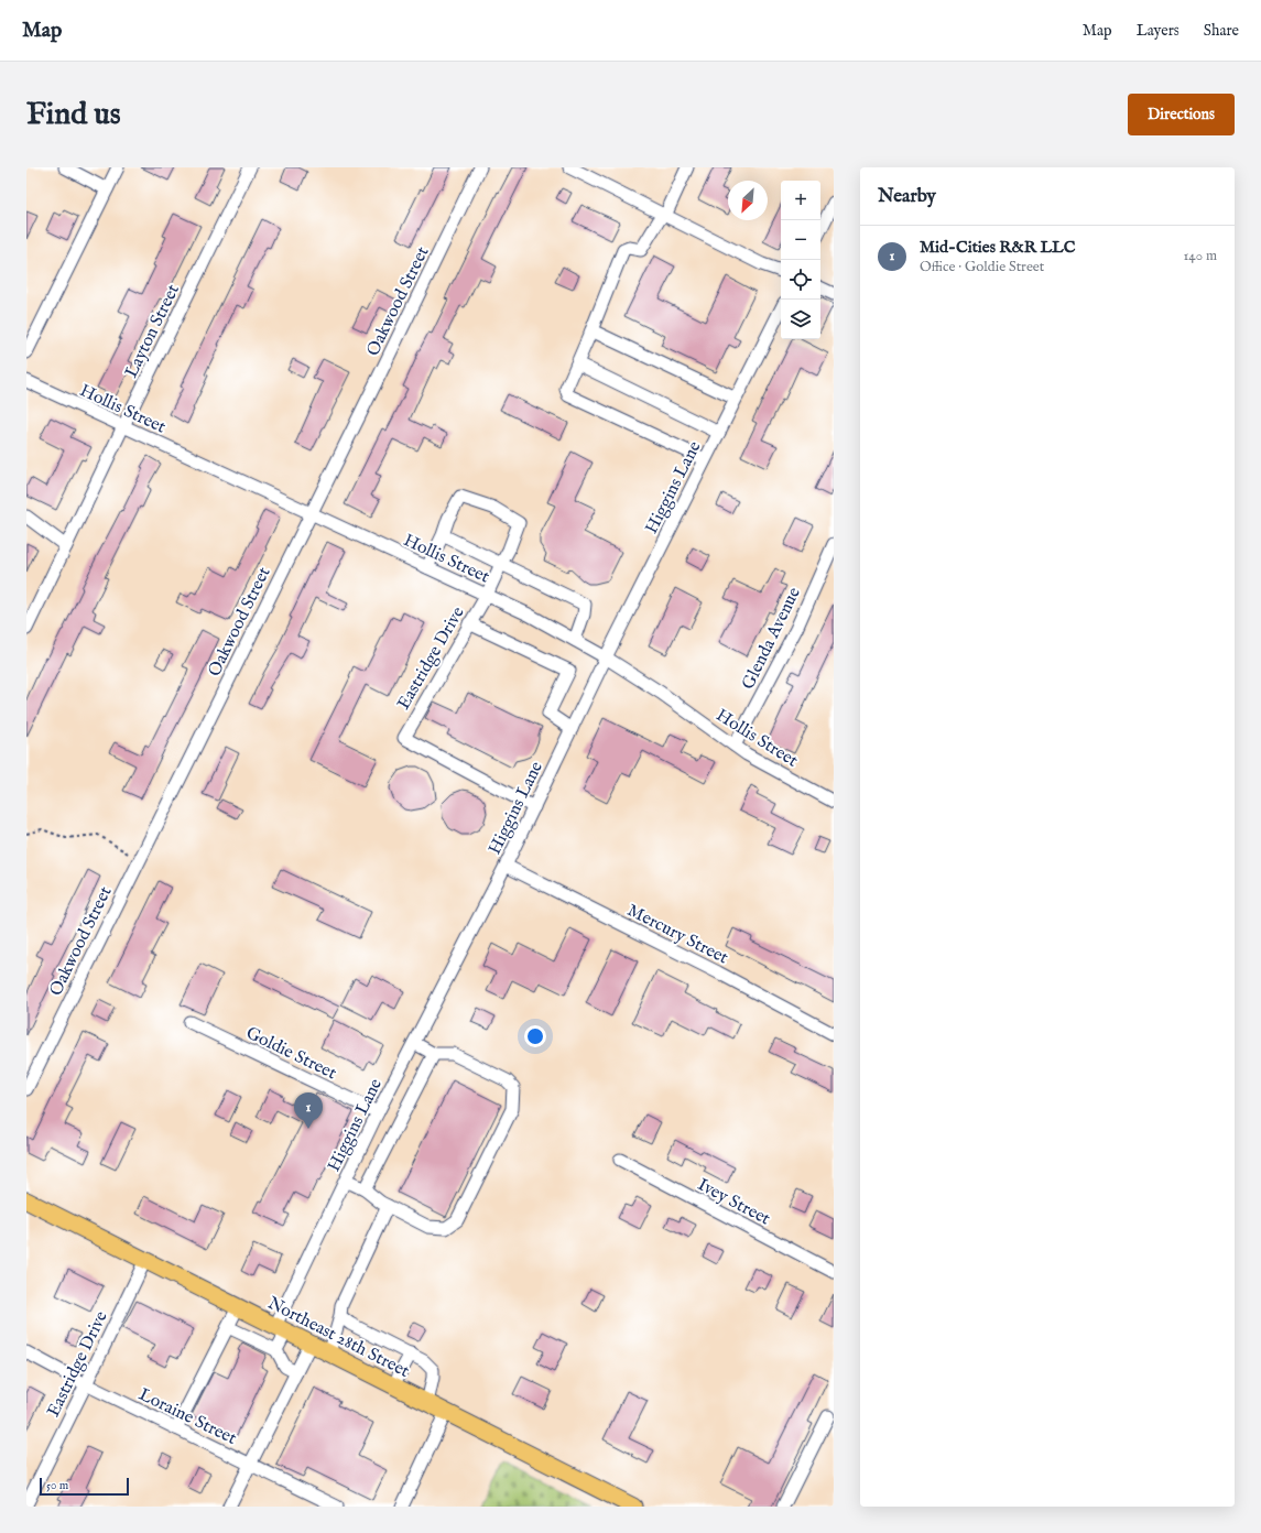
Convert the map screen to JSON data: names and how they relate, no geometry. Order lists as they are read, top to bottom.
{
  "streets": {
    "main road": ["Northeast 28th Street"],
    "street": [
      "Oakwood Street",
      "Layton Street",
      "Hollis Street",
      "Higgins Lane",
      "Glenda Avenue",
      "Eastridge Drive",
      "Mercury Street",
      "Goldie Street",
      "Ivey Street",
      "Loraine Street"
    ]
  },
  "crossings": [
    ["Oakwood Street", "Hollis Street"],
    ["Layton Street", "Hollis Street"],
    ["Hollis Street", "Higgins Lane"],
    ["Hollis Street", "Glenda Avenue"],
    ["Hollis Street", "Eastridge Drive"],
    ["Higgins Lane", "Eastridge Drive"],
    ["Higgins Lane", "Mercury Street"],
    ["Higgins Lane", "Goldie Street"],
    ["Higgins Lane", "Northeast 28th Street"],
    ["Eastridge Drive", "Northeast 28th Street"],
    ["Eastridge Drive", "Loraine Street"]
  ],
  "scale_bar": "50 m",
  "north": "bottom left",
  "page": {
    "header": "Map",
    "nav": ["Map", "Layers", "Share"],
    "buttons": "Directions",
    "title": "Find us",
    "heading": "Nearby",
    "map_buttons": ["+", "−"],
    "list": [
      {
        "mark": "1",
        "name": "Mid-Cities R&R LLC",
        "note": "Office · Goldie Street",
        "value": "140 m"
      }
    ],
    "pins": "1",
    "scale": "50 m"
  }
}
